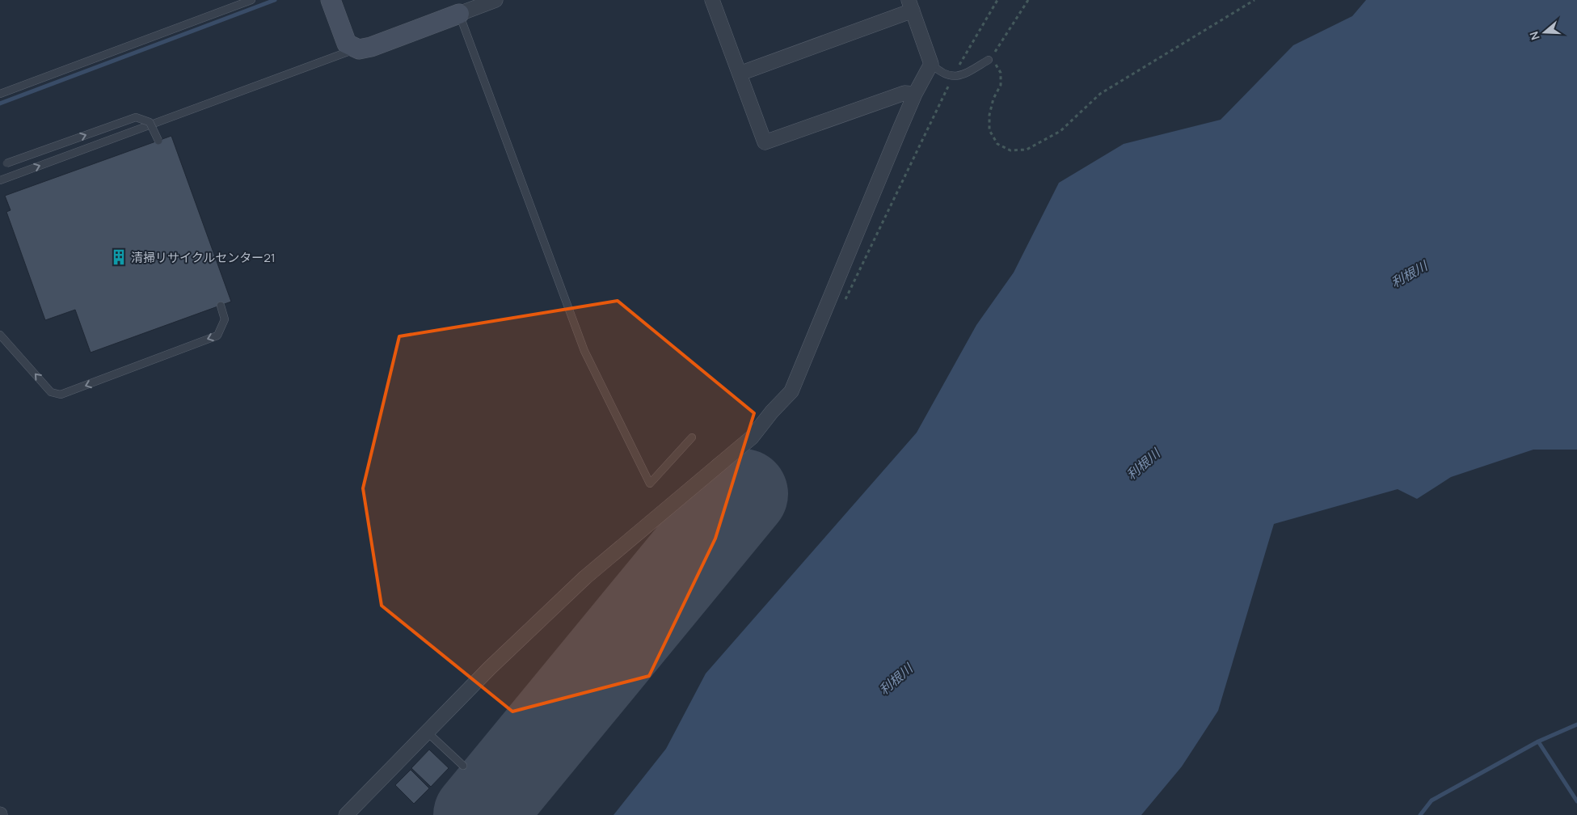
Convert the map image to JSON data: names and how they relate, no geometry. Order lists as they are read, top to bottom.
{
  "water": ["利根川"],
  "places": {
    "building": ["清掃リサイクルセンター21"]
  },
  "north": "left"
}
